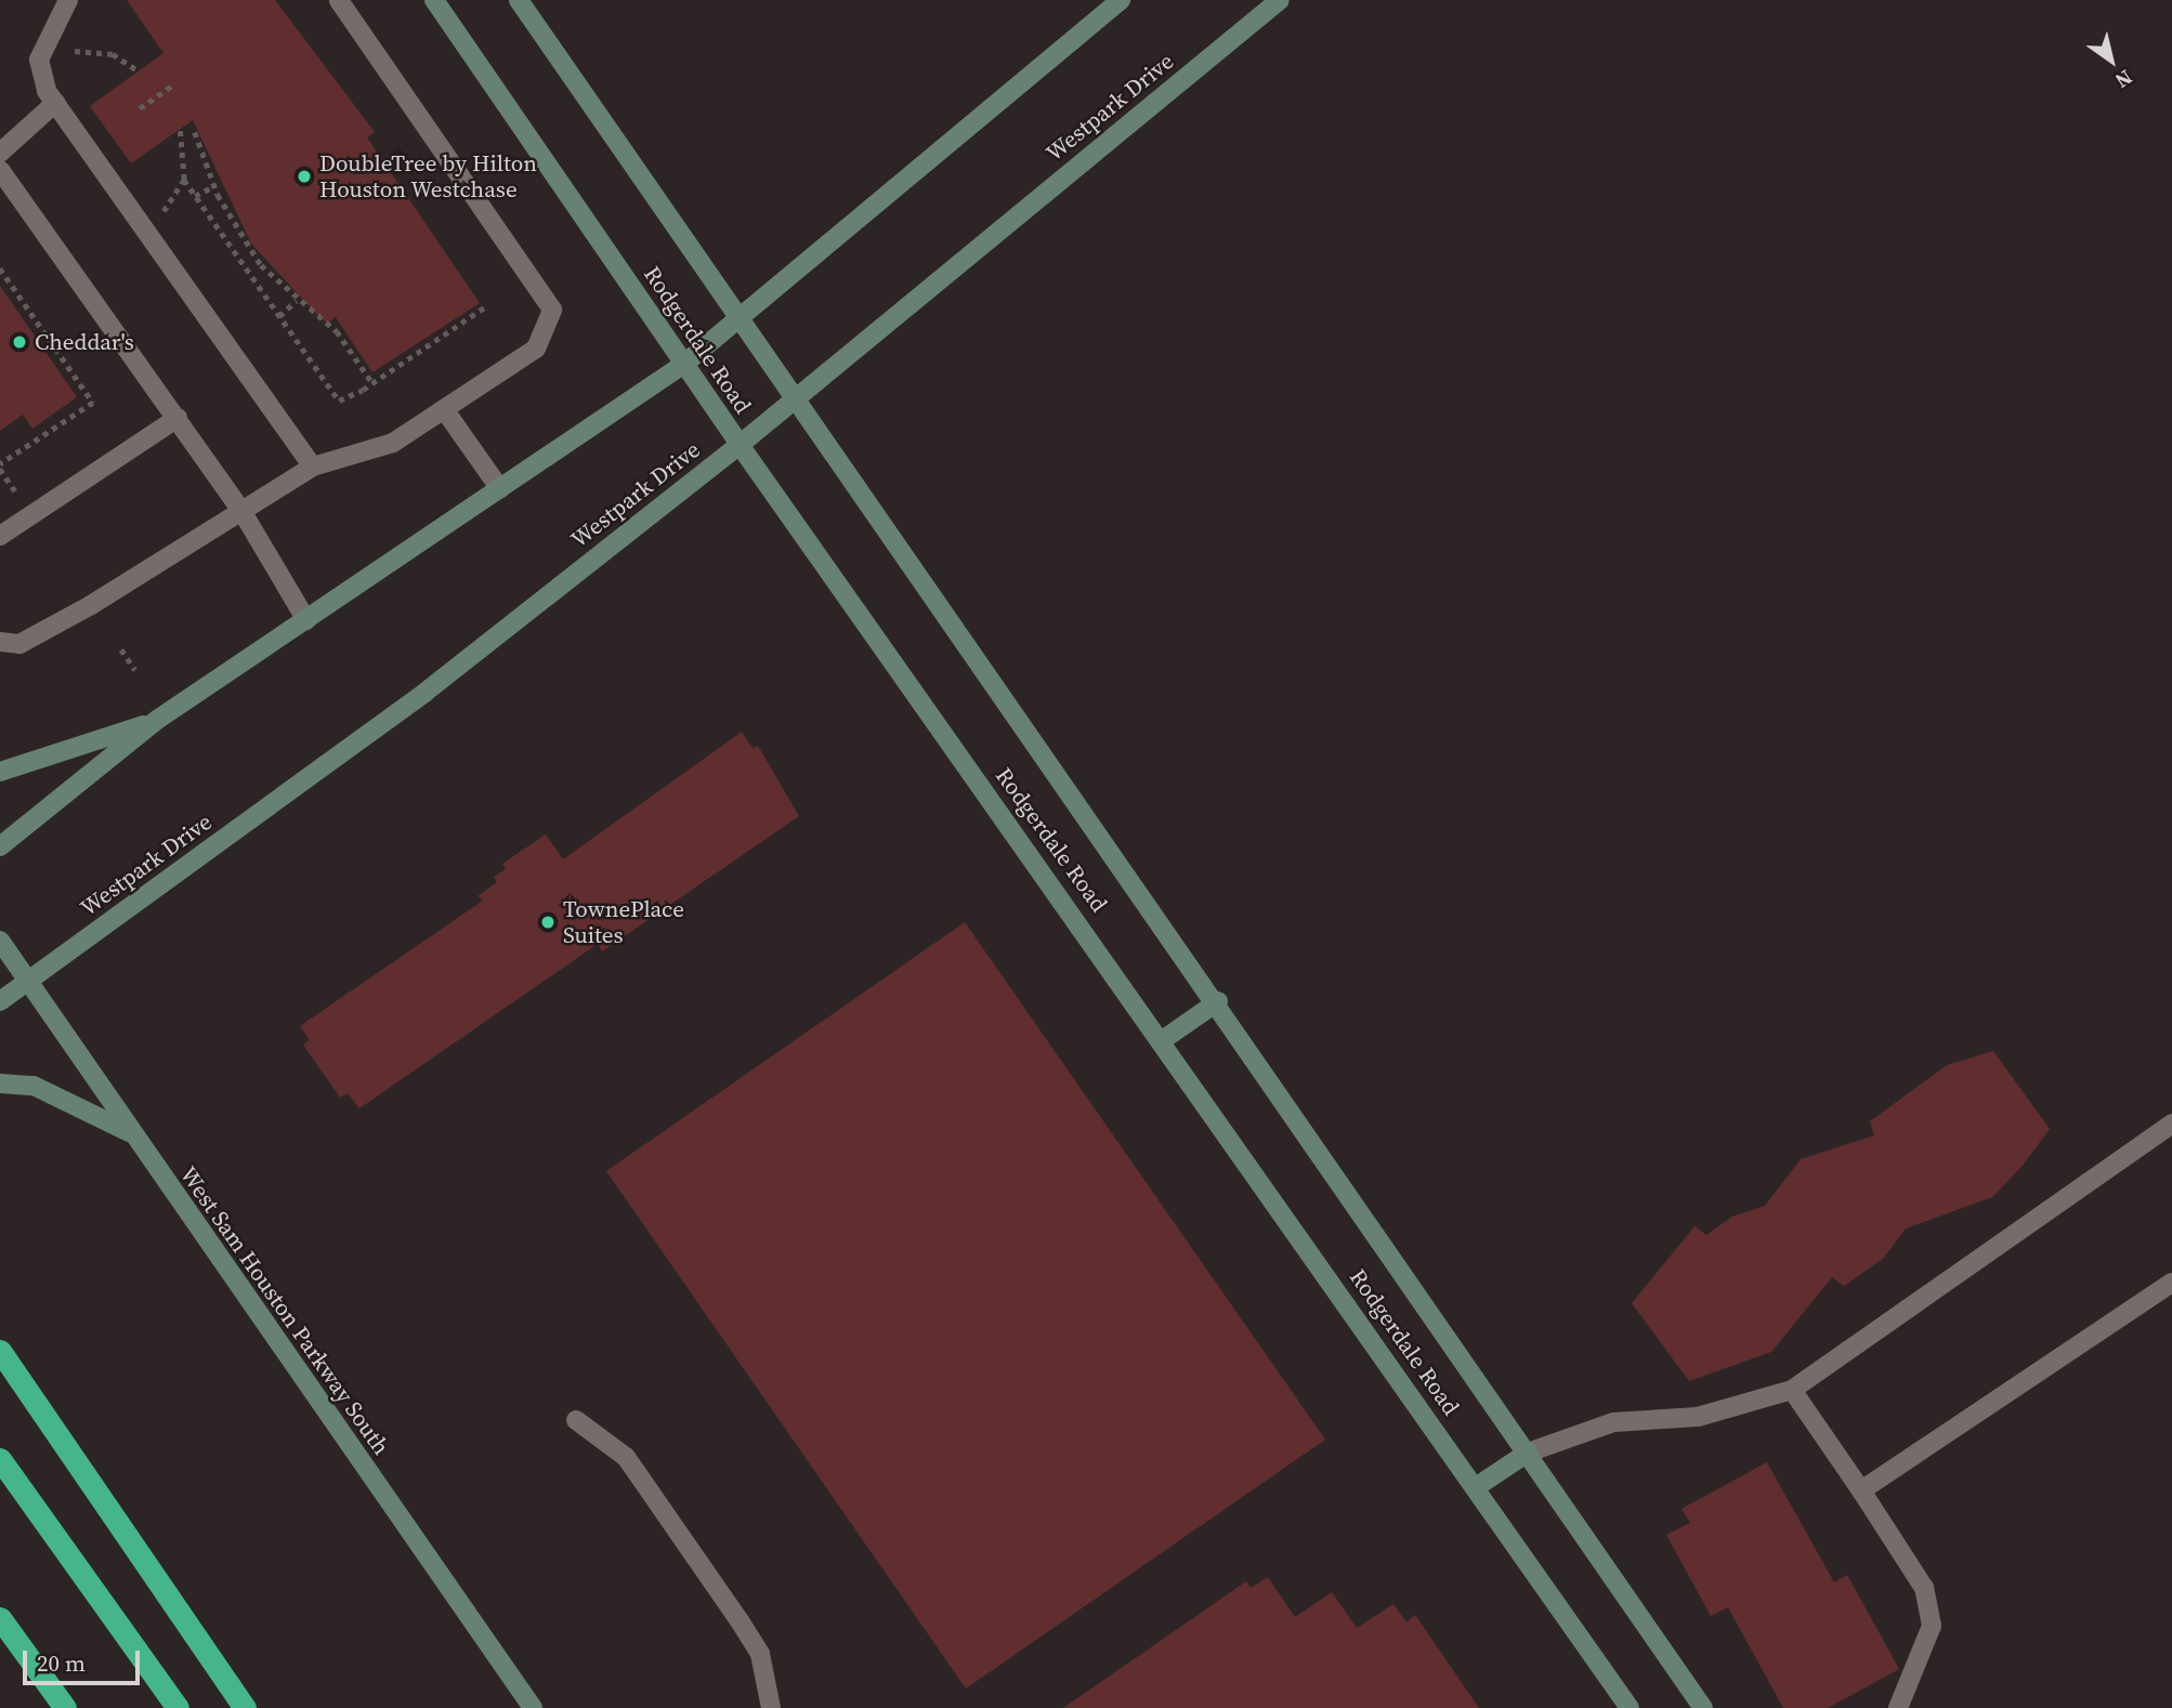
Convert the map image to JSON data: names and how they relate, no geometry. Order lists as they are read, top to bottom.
{
  "streets": {
    "street": ["Westpark Drive", "Rodgerdale Road", "West Sam Houston Parkway South"]
  },
  "crossings": [
    ["Westpark Drive", "Rodgerdale Road"],
    ["Westpark Drive", "West Sam Houston Parkway South"]
  ],
  "places": ["DoubleTree by Hilton Houston Westchase", "Cheddar's", "TownePlace Suites"],
  "scale_bar": "20 m",
  "north": "bottom right"
}
